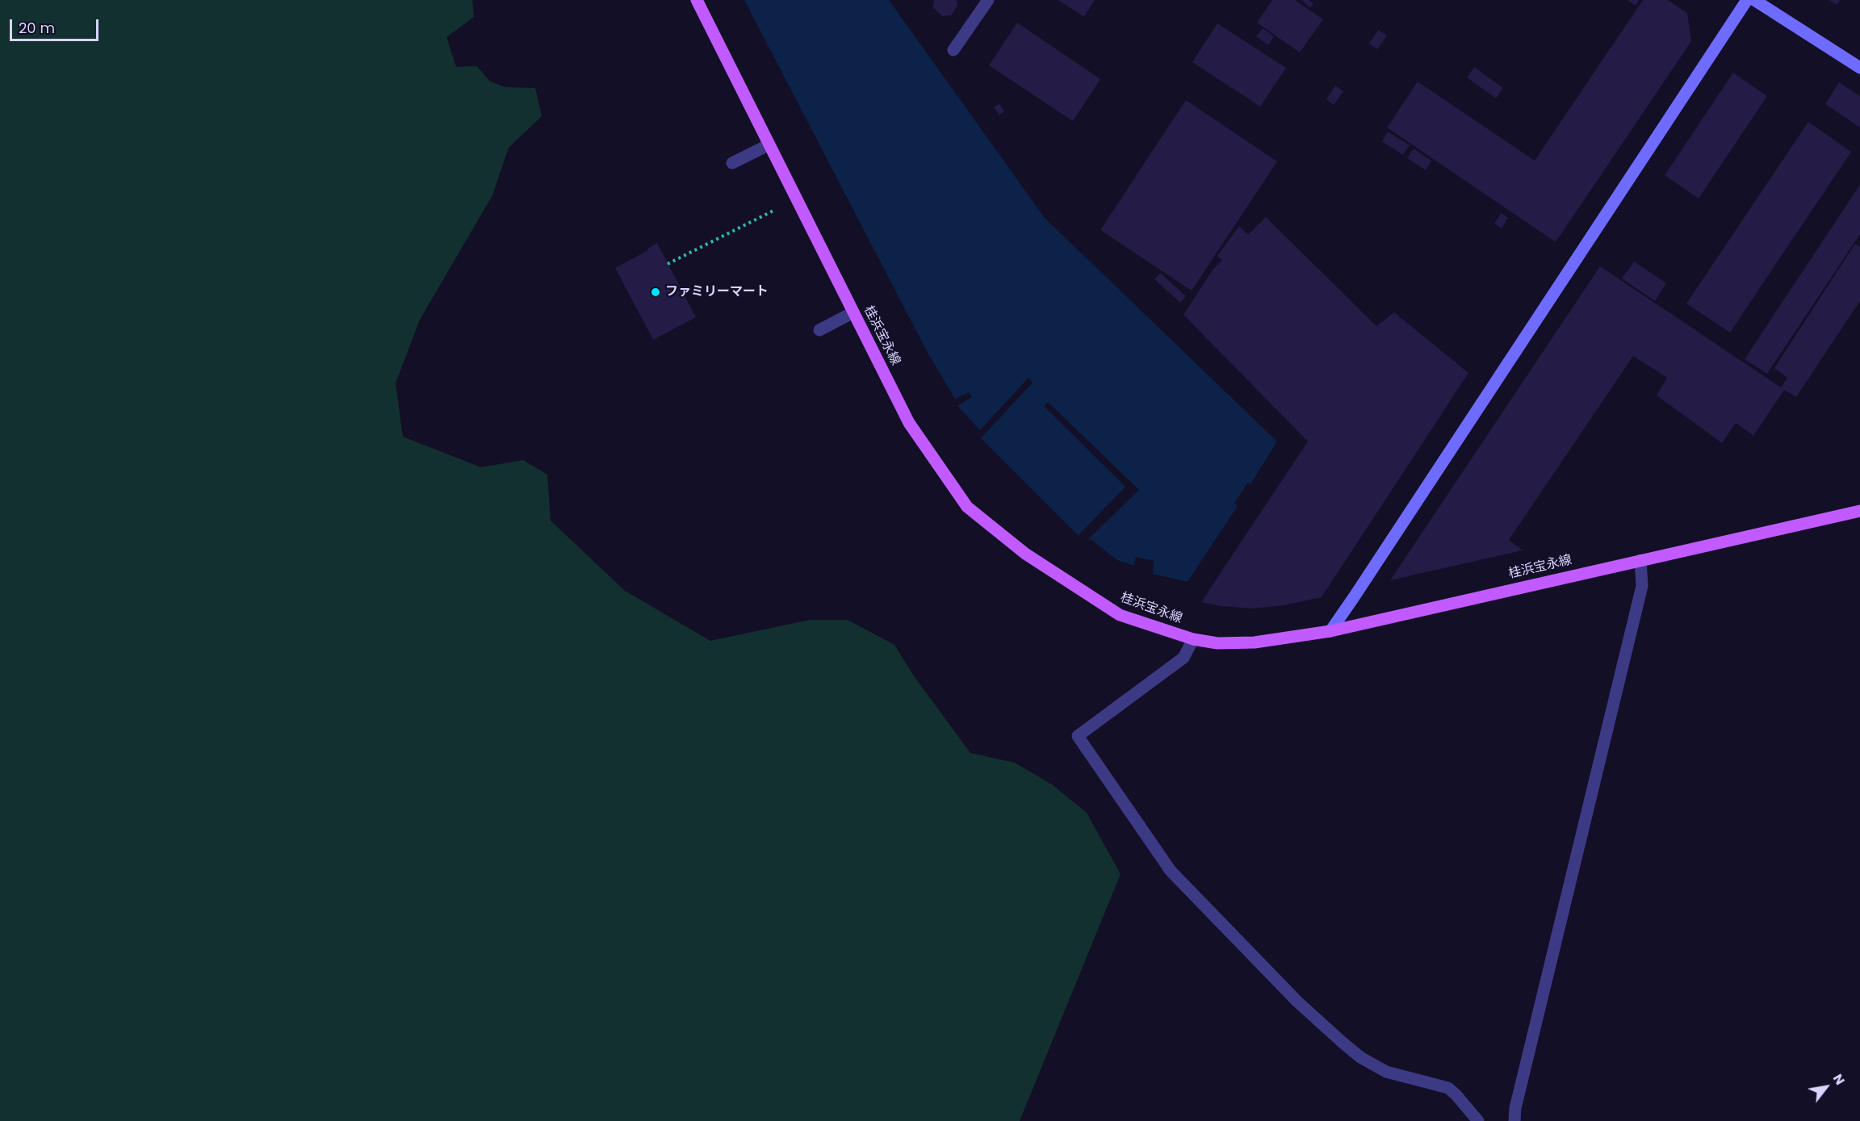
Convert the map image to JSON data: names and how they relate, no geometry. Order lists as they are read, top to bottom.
{
  "streets": {
    "main road": ["桂浜宝永線"]
  },
  "places": ["ファミリーマート"],
  "scale_bar": "20 m",
  "north": "top right"
}
